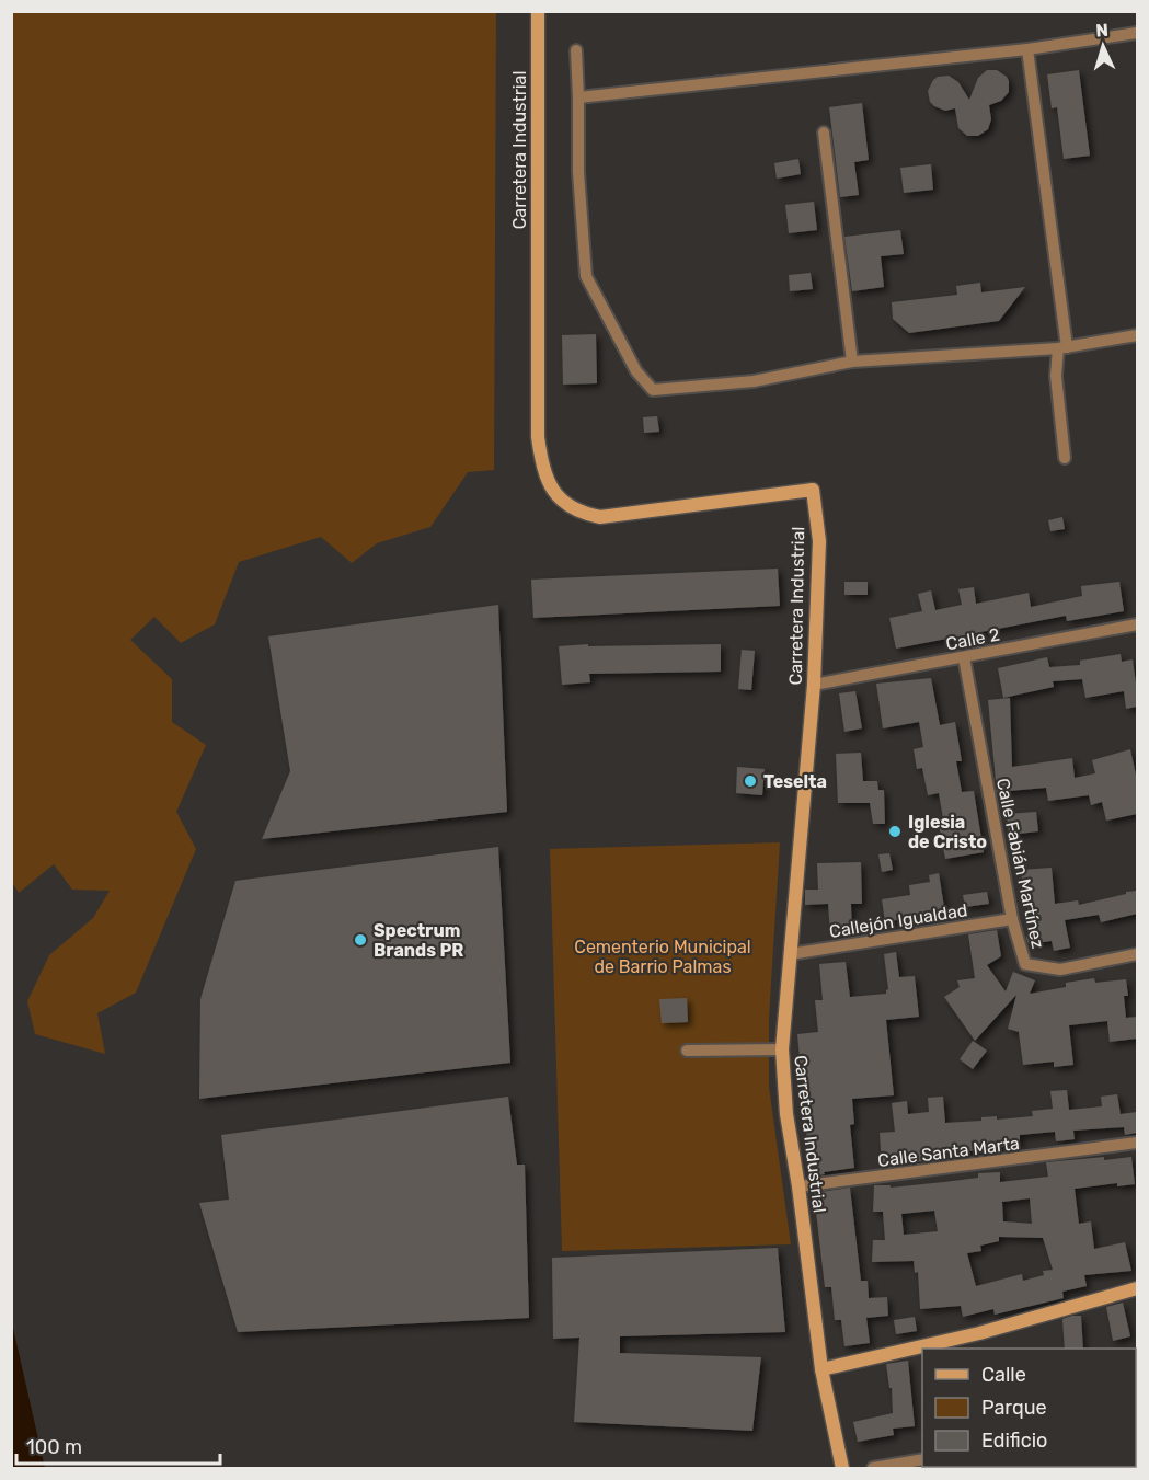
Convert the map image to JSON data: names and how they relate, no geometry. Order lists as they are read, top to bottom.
{
  "streets": {
    "street": [
      "Carretera Industrial",
      "Calle 2",
      "Calle Fabián Martínez",
      "Callejón Igualdad",
      "Calle Santa Marta"
    ]
  },
  "crossings": [
    ["Carretera Industrial", "Calle 2"],
    ["Carretera Industrial", "Callejón Igualdad"],
    ["Carretera Industrial", "Calle Santa Marta"],
    ["Calle 2", "Calle Fabián Martínez"],
    ["Calle Fabián Martínez", "Callejón Igualdad"]
  ],
  "parks": ["Cementerio Municipal de Barrio Palmas"],
  "places": ["Teselta", "Iglesia de Cristo", "Spectrum Brands PR"],
  "legend": ["Calle", "Parque", "Edificio"],
  "scale_bar": "100 m",
  "north": "top"
}
